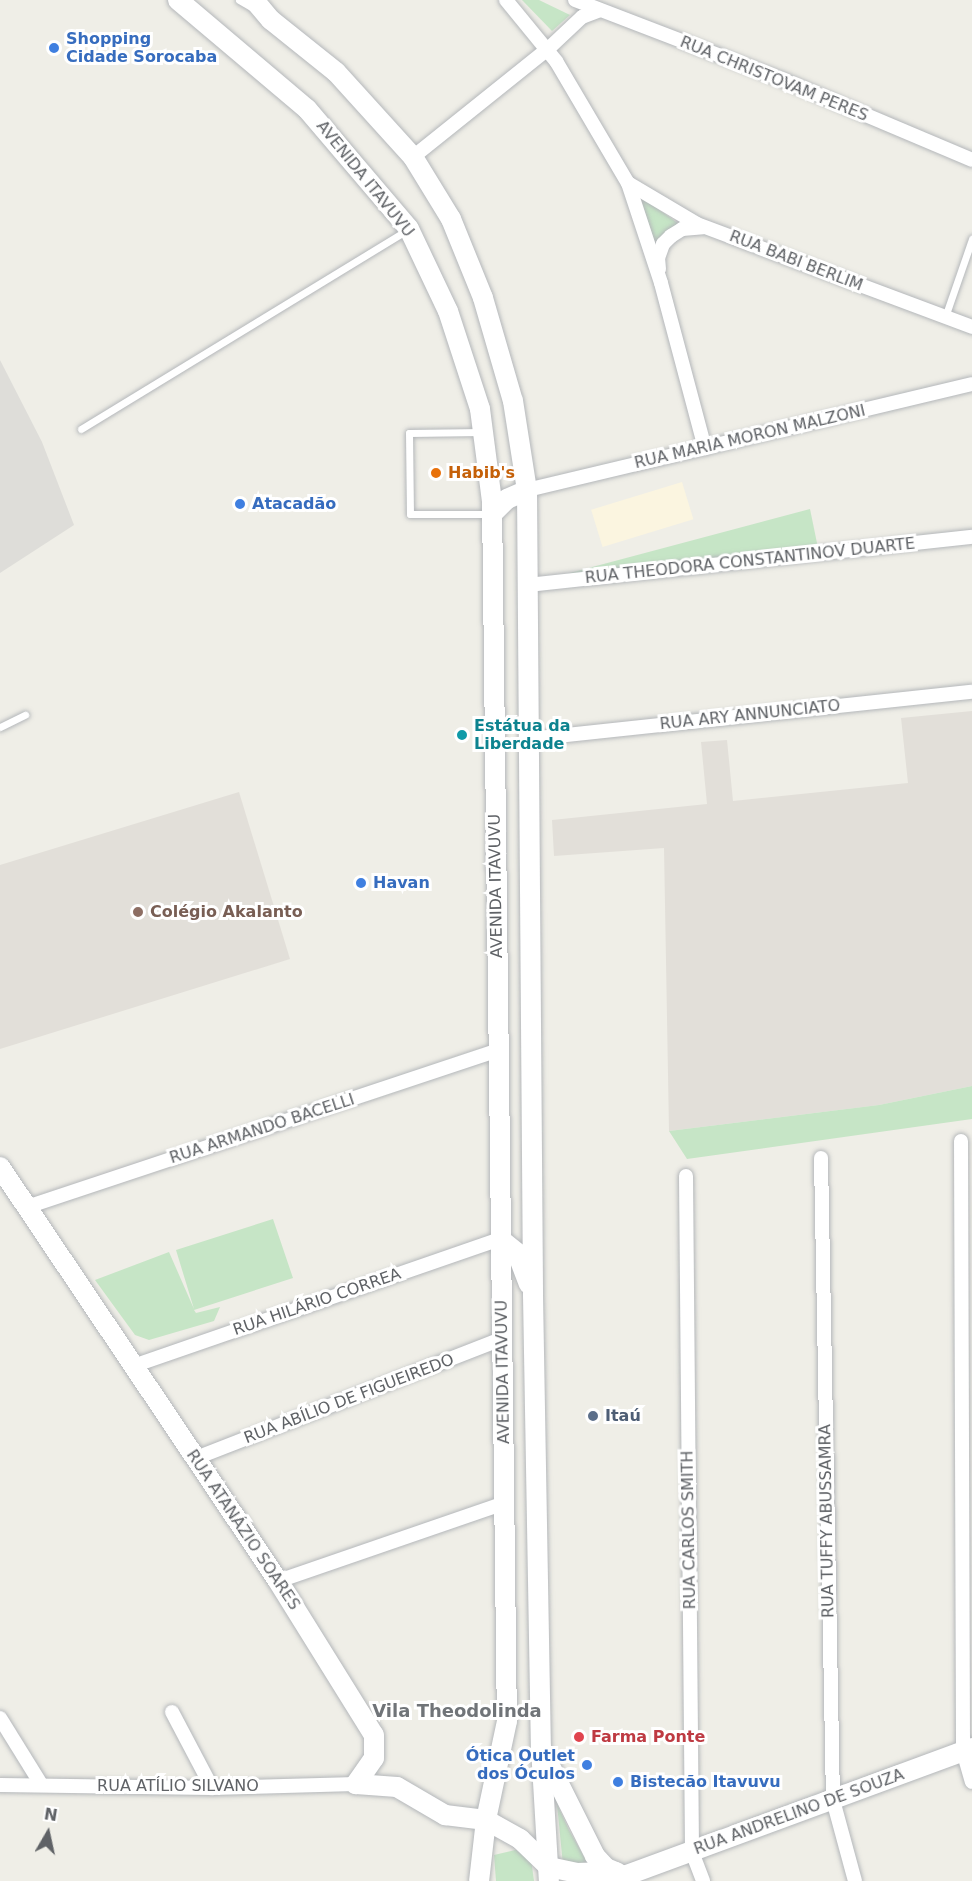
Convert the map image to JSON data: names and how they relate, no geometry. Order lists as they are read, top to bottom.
{
  "streets": {
    "main road": ["AVENIDA ITAVUVU", "RUA ATANÁZIO SOARES", "RUA ANDRELINO DE SOUZA"],
    "street": [
      "RUA CHRISTOVAM PERES",
      "RUA BABI BERLIM",
      "RUA MARIA MORON MALZONI",
      "RUA THEODORA CONSTANTINOV DUARTE",
      "RUA ARY ANNUNCIATO",
      "RUA ARMANDO BACELLI",
      "RUA HILÁRIO CORREA",
      "RUA ABÍLIO DE FIGUEIREDO",
      "RUA TUFFY ABUSSAMRA",
      "RUA CARLOS SMITH",
      "RUA ATÍLIO SILVANO"
    ]
  },
  "crossings": [
    ["AVENIDA ITAVUVU", "RUA MARIA MORON MALZONI"],
    ["AVENIDA ITAVUVU", "RUA THEODORA CONSTANTINOV DUARTE"],
    ["AVENIDA ITAVUVU", "RUA ARY ANNUNCIATO"],
    ["AVENIDA ITAVUVU", "RUA ARMANDO BACELLI"],
    ["AVENIDA ITAVUVU", "RUA HILÁRIO CORREA"],
    ["AVENIDA ITAVUVU", "RUA ABÍLIO DE FIGUEIREDO"],
    ["AVENIDA ITAVUVU", "RUA ANDRELINO DE SOUZA"],
    ["RUA ARMANDO BACELLI", "RUA ATANÁZIO SOARES"],
    ["RUA HILÁRIO CORREA", "RUA ATANÁZIO SOARES"],
    ["RUA ABÍLIO DE FIGUEIREDO", "RUA ATANÁZIO SOARES"],
    ["RUA TUFFY ABUSSAMRA", "RUA ANDRELINO DE SOUZA"],
    ["RUA ATANÁZIO SOARES", "RUA ATÍLIO SILVANO"],
    ["RUA CARLOS SMITH", "RUA ANDRELINO DE SOUZA"]
  ],
  "districts": ["Vila Theodolinda"],
  "places": [
    "Shopping Cidade Sorocaba",
    "Habib's",
    "Atacadão",
    "Estátua da Liberdade",
    "Havan",
    "Colégio Akalanto",
    "Itaú",
    "Farma Ponte",
    "Ótica Outlet dos Óculos",
    "Bistecão Itavuvu"
  ],
  "north": "top"
}
